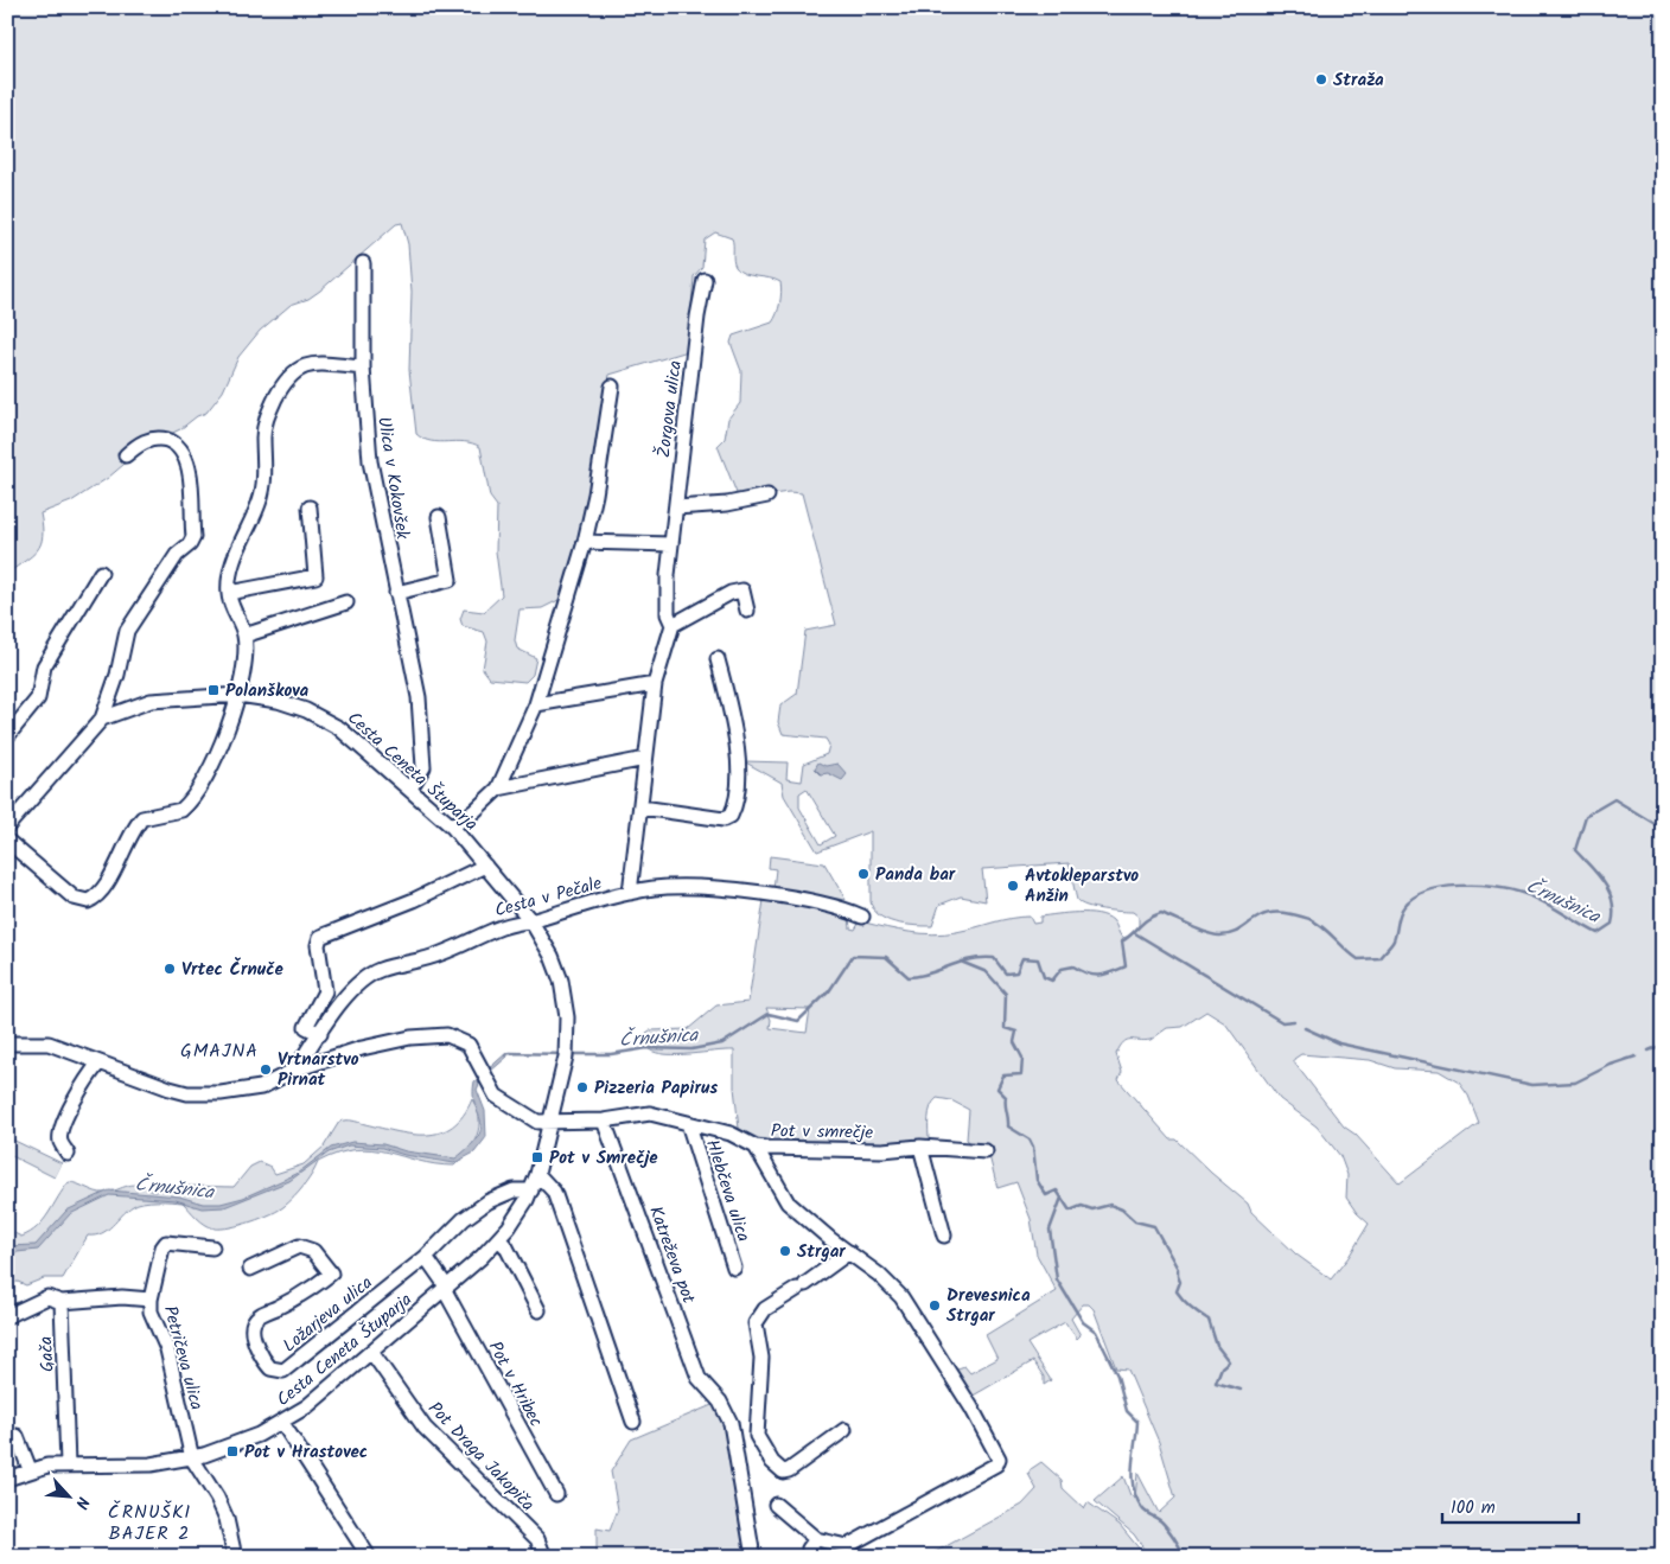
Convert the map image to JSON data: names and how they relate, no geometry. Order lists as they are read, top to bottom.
{
  "streets": {
    "street": [
      "Žorgova ulica",
      "Ulica v Kokovšek",
      "Cesta Ceneta Štuparja",
      "Cesta v Pečale",
      "Pot v smrečje",
      "Hlebčeva ulica",
      "Katreževa pot",
      "Ložarjeva ulica",
      "Gača",
      "Petričeva ulica",
      "Pot v Hribec",
      "Pot Draga Jakopiča"
    ]
  },
  "crossings": [
    ["Žorgova ulica", "Cesta v Pečale"],
    ["Ulica v Kokovšek", "Cesta Ceneta Štuparja"],
    ["Cesta Ceneta Štuparja", "Cesta v Pečale"],
    ["Cesta Ceneta Štuparja", "Pot v smrečje"],
    ["Cesta Ceneta Štuparja", "Gača"],
    ["Cesta Ceneta Štuparja", "Petričeva ulica"],
    ["Cesta Ceneta Štuparja", "Pot v Hribec"],
    ["Cesta Ceneta Štuparja", "Pot Draga Jakopiča"],
    ["Cesta v Pečale", "Pot v smrečje"],
    ["Pot v smrečje", "Hlebčeva ulica"],
    ["Pot v smrečje", "Katreževa pot"],
    ["Ložarjeva ulica", "Pot v Hribec"]
  ],
  "districts": ["GMAJNA", "ČRNUŠKI BAJER 2"],
  "water": ["Črnušnica"],
  "places": {
    "other": [
      "Straža",
      "Panda bar",
      "Avtokleparstvo Anžin",
      "Vrtec Črnuče",
      "Vrtnarstvo Pirnat",
      "Pizzeria Papirus",
      "Strgar",
      "Drevesnica Strgar"
    ],
    "transit": ["Polanškova", "Pot v Smrečje", "Pot v Hrastovec"]
  },
  "scale_bar": "100 m",
  "north": "bottom right"
}
